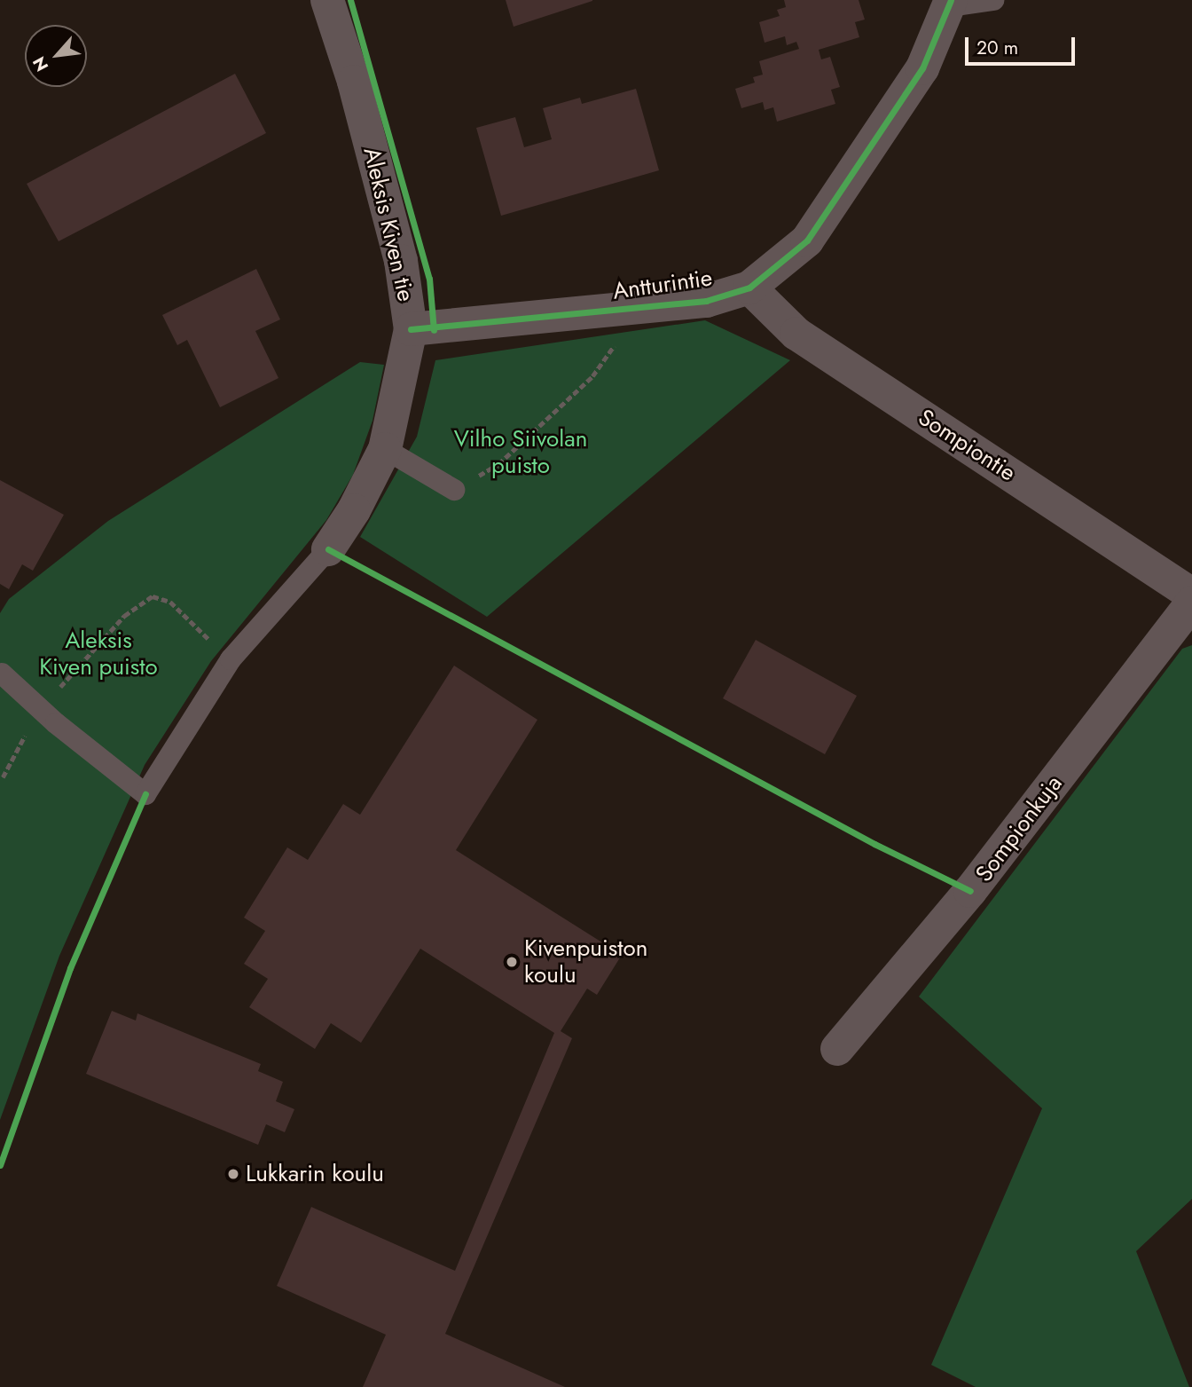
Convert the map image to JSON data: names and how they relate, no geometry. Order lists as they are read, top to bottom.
{
  "streets": {
    "street": [
      "Aleksis Kiven tie",
      "Antturintie",
      "Sompiontie",
      "Sompionkuja"
    ]
  },
  "crossings": [
    ["Aleksis Kiven tie", "Antturintie"],
    ["Antturintie", "Sompiontie"]
  ],
  "parks": ["Vilho Siivolan puisto", "Aleksis Kiven puisto"],
  "places": ["Kivenpuiston koulu", "Lukkarin koulu"],
  "scale_bar": "20 m",
  "north": "bottom left"
}
